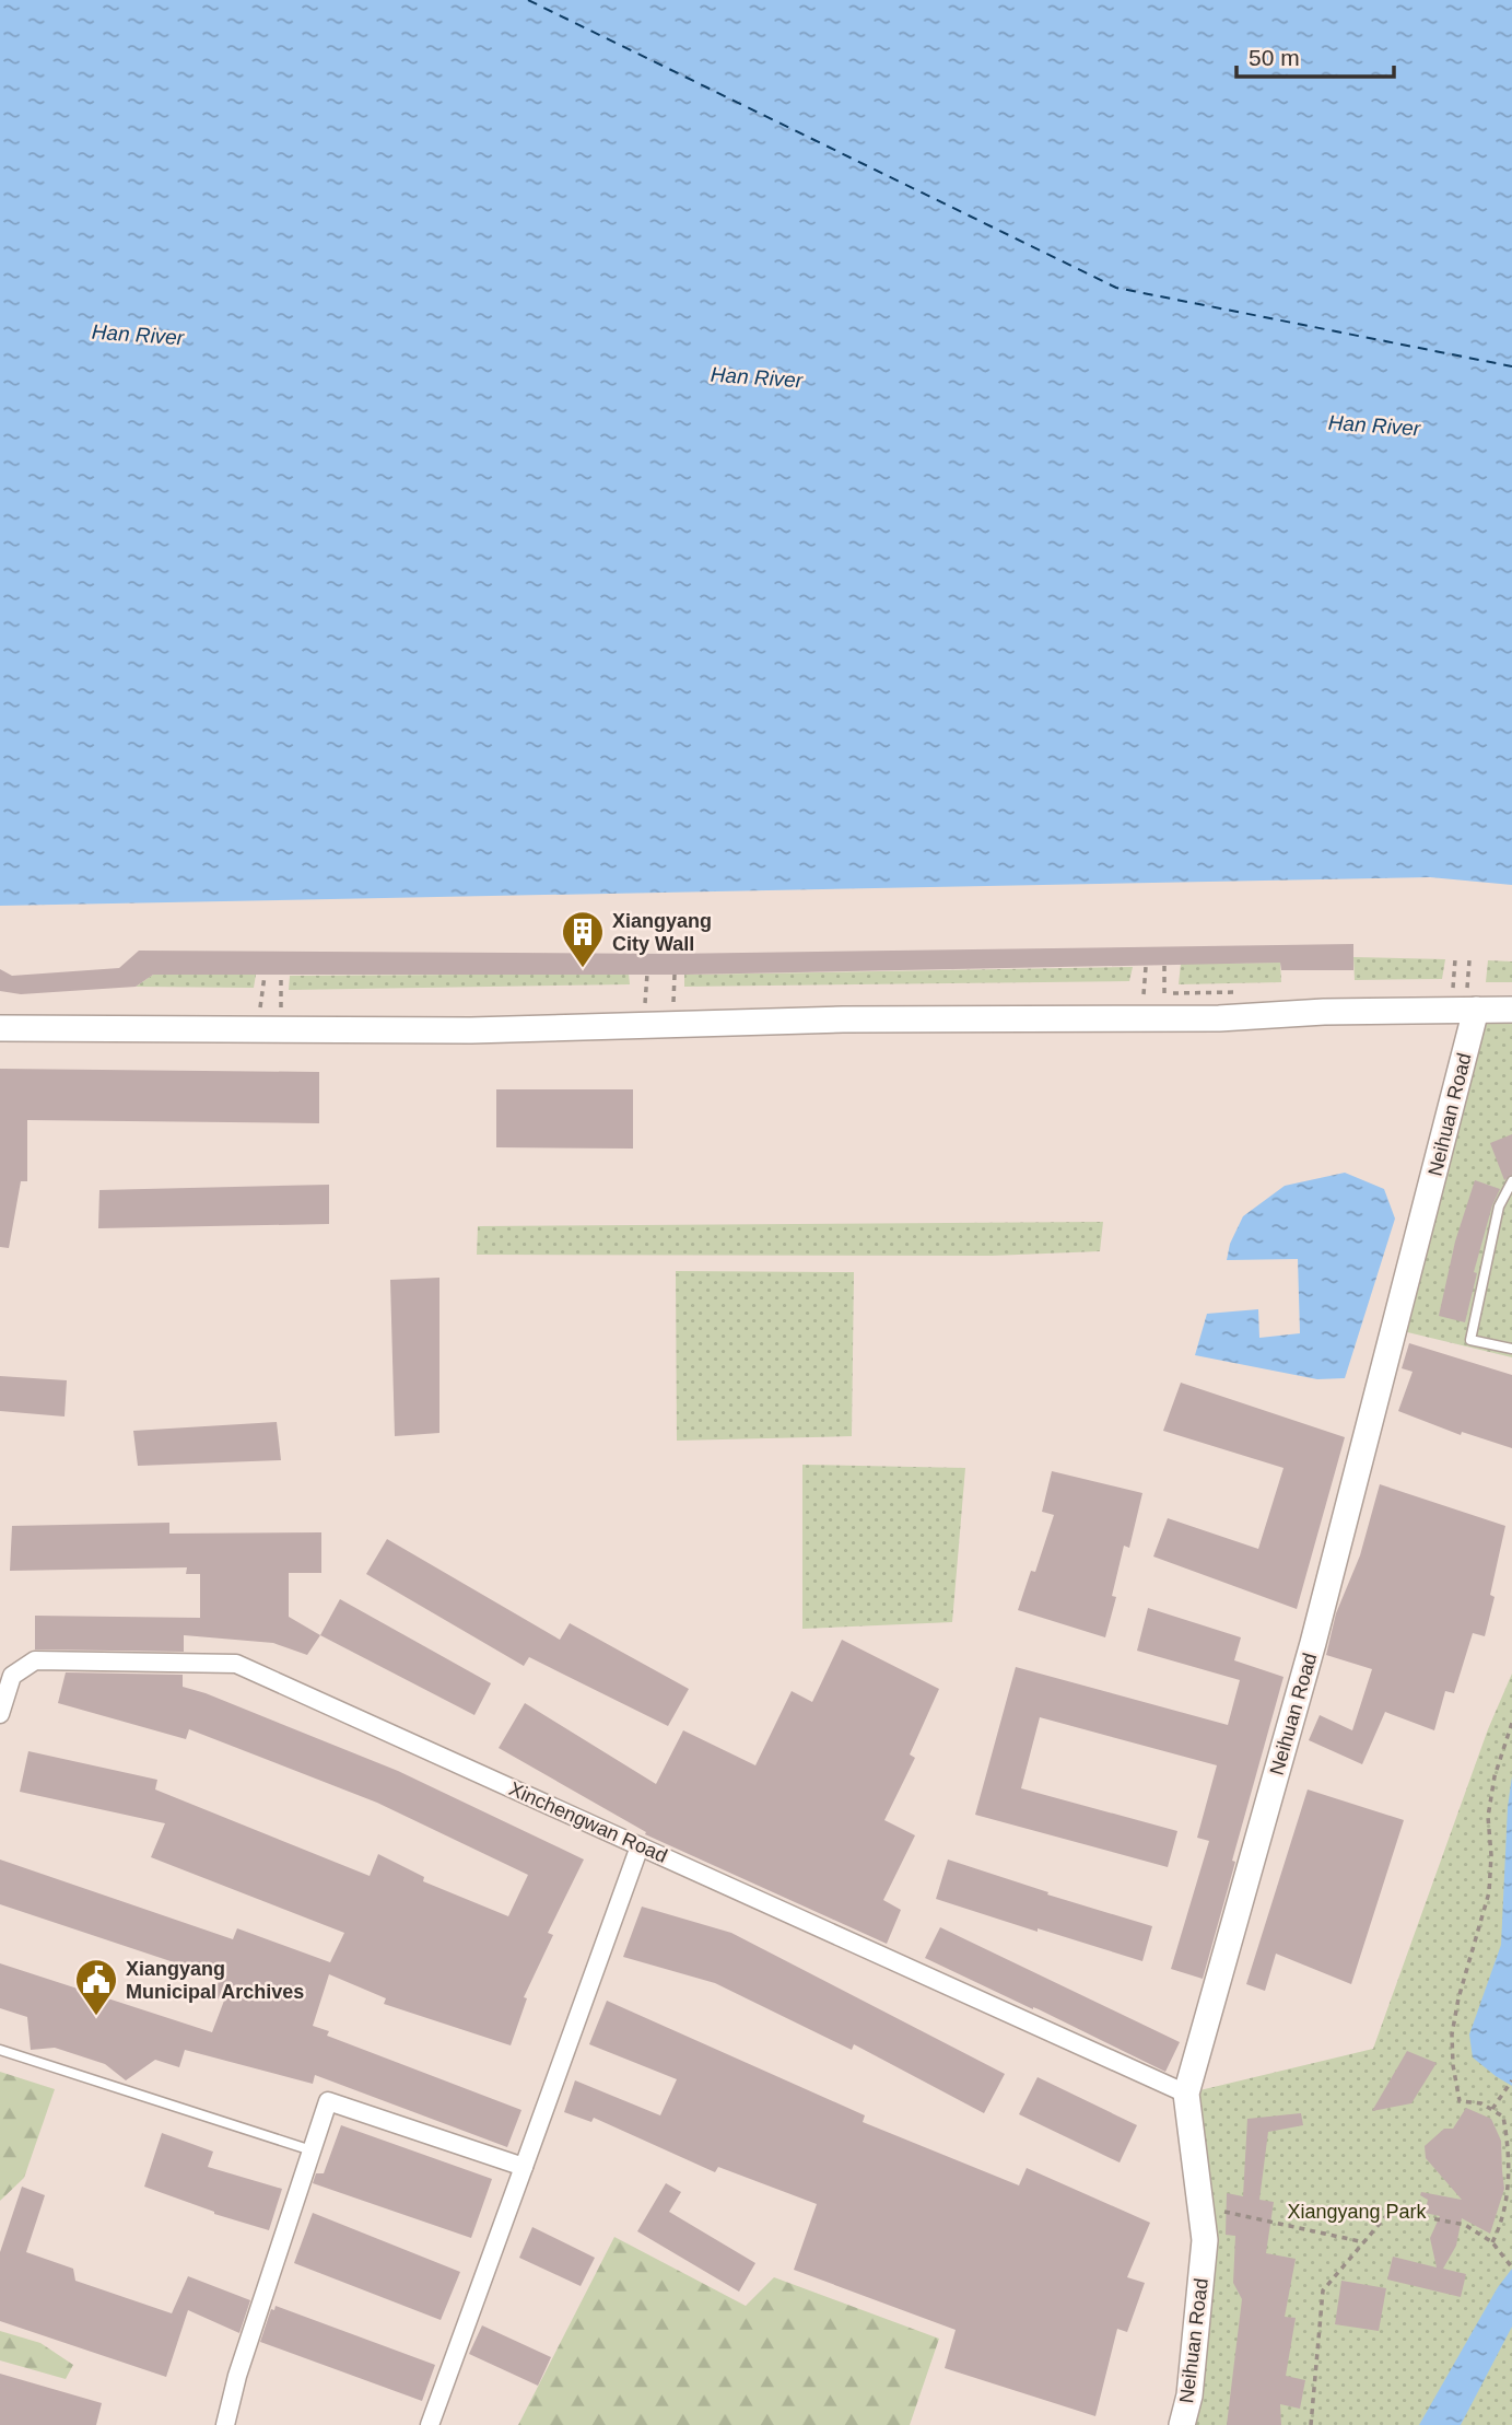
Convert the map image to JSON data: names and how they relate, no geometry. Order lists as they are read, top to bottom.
{
  "streets": {
    "street": ["Neihuan Road", "Xinchengwan Road"]
  },
  "crossings": [
    ["Neihuan Road", "Xinchengwan Road"]
  ],
  "water": ["Han River"],
  "parks": ["Xiangyang Park"],
  "places": {
    "building": ["Xiangyang City Wall"],
    "public building": ["Xiangyang Municipal Archives"]
  },
  "scale_bar": "50 m"
}
